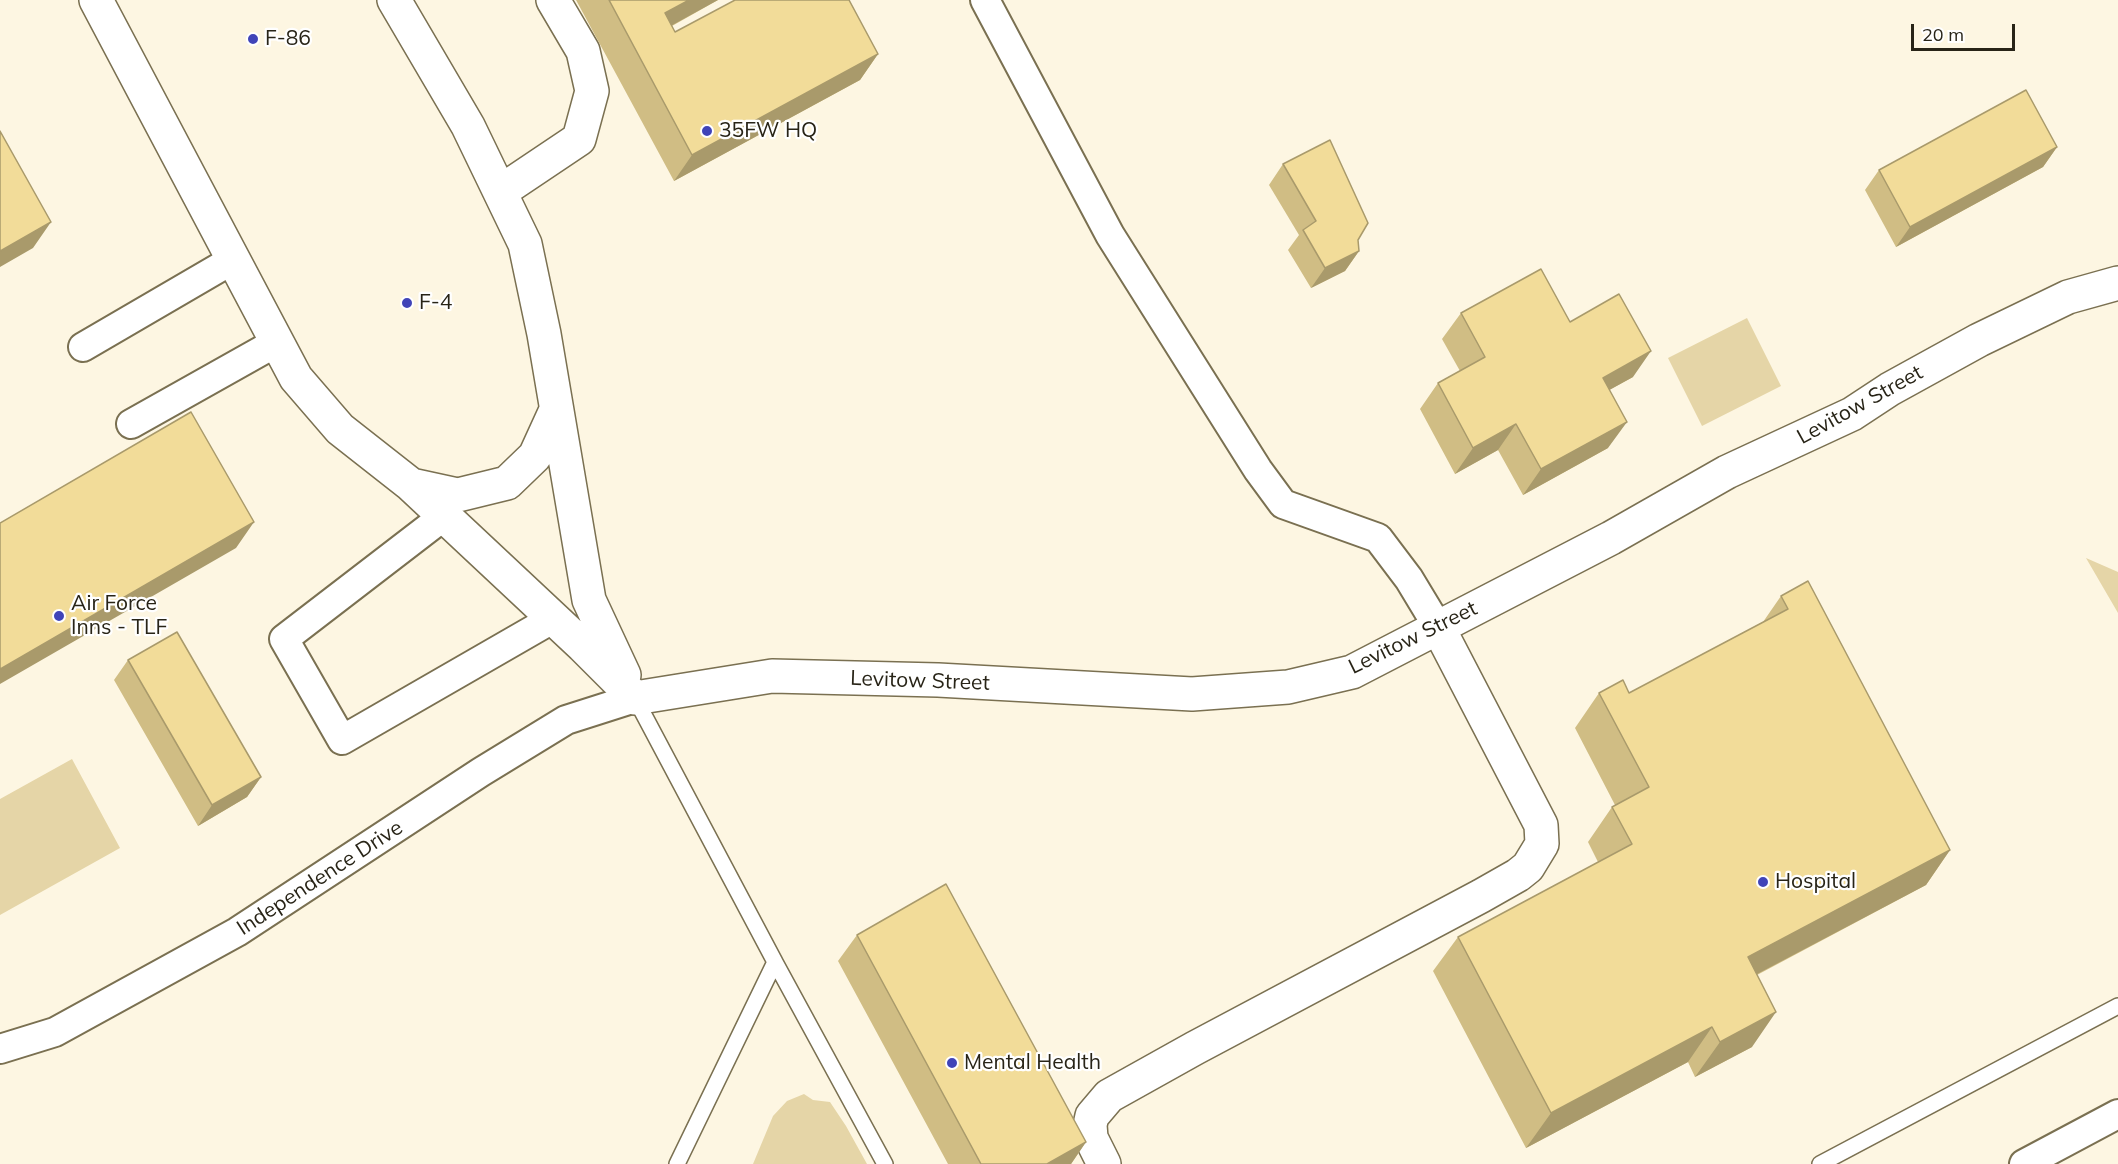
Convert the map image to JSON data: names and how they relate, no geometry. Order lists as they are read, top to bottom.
{
  "streets": {
    "street": ["Levitow Street", "Independence Drive"]
  },
  "crossings": [
    ["Levitow Street", "Independence Drive"]
  ],
  "places": [
    "F-86",
    "35FW HQ",
    "F-4",
    "Air Force Inns - TLF",
    "Hospital",
    "Mental Health"
  ],
  "scale_bar": "20 m"
}
